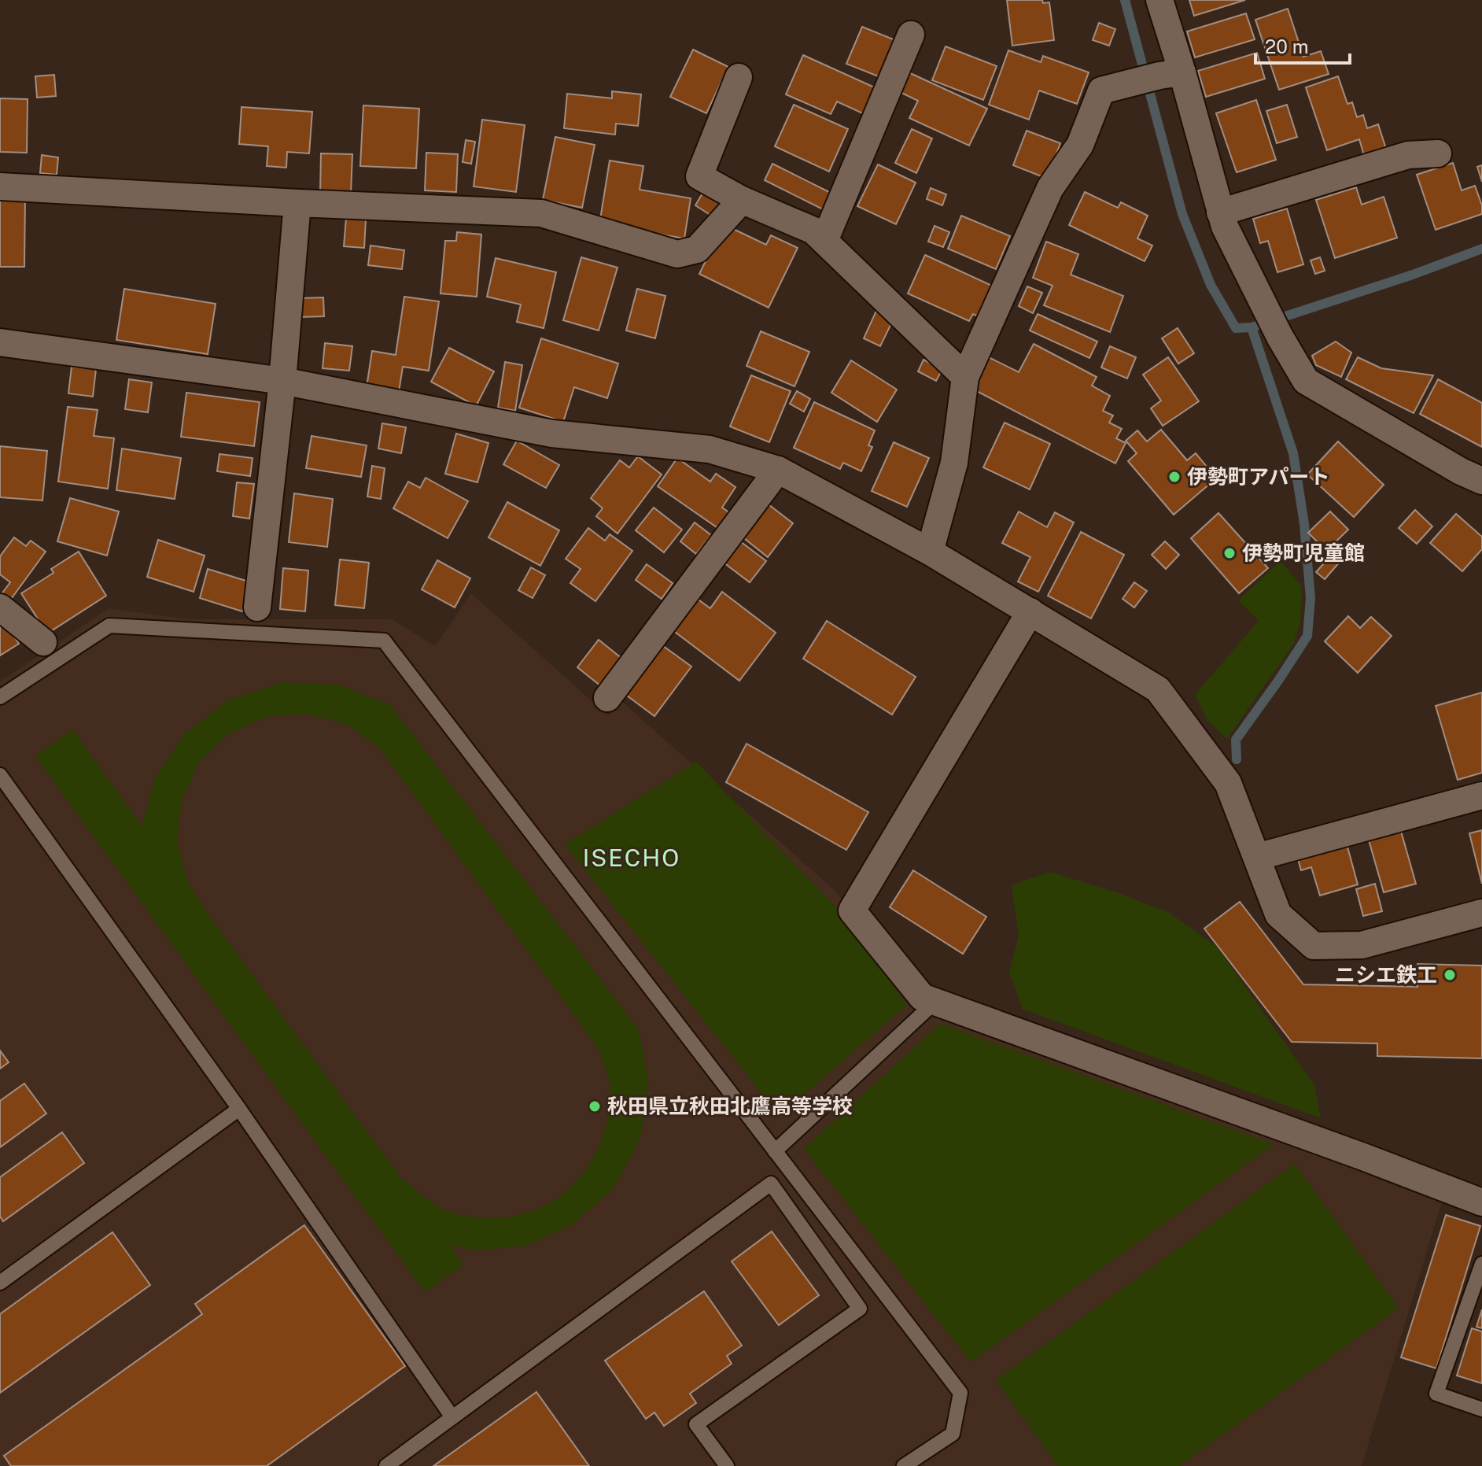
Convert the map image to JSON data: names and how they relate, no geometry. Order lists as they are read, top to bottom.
{
  "districts": ["ISECHO"],
  "places": [
    "伊勢町アパート",
    "伊勢町児童館",
    "ニシエ鉄工",
    "秋田県立秋田北鷹高等学校"
  ],
  "scale_bar": "20 m"
}
